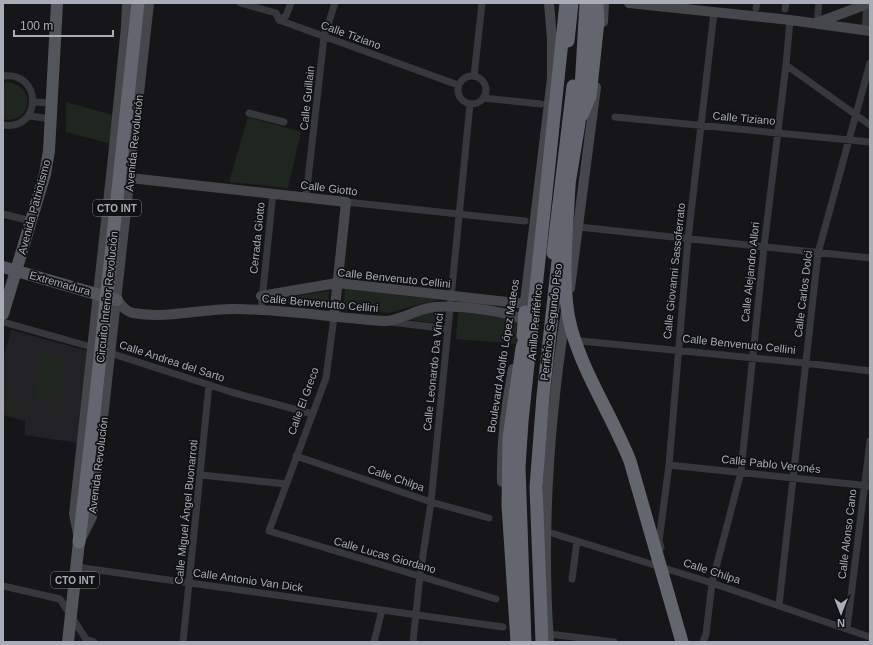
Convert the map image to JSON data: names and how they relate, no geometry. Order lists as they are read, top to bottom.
{
  "streets": {
    "highway": [
      "CTO INT",
      "Circuito Interior Revolución",
      "Anillo Periférico",
      "Periférico Segundo Piso"
    ],
    "main road": [
      "Avenida Revolución",
      "Calle Giotto",
      "Avenida Patriotismo",
      "Calle Benvenuto Cellini",
      "Extremadura",
      "Calle Benvenutto Cellini",
      "Boulevard Adolfo López Mateos",
      "Calle El Greco"
    ],
    "street": [
      "Calle Tiziano",
      "Calle Guillain",
      "Cerrada Giotto",
      "Calle Giovanni Sassoferrato",
      "Calle Alejandro Allori",
      "Calle Carlos Dolci",
      "Calle Andrea del Sarto",
      "Calle Leonardo Da Vinci",
      "Calle Pablo Veronés",
      "Calle Chilpa",
      "Calle Miguel Ángel Buonarroti",
      "Calle Alonso Cano",
      "Calle Lucas Giordano",
      "Calle Antonio Van Dick"
    ]
  },
  "crossings": [
    ["Calle Tiziano", "Calle Guillain"],
    ["Calle Tiziano", "Calle Giovanni Sassoferrato"],
    ["Calle Tiziano", "Calle Alejandro Allori"],
    ["Calle Tiziano", "Calle Carlos Dolci"],
    ["Calle Tiziano", "Calle Leonardo Da Vinci"],
    ["Calle Guillain", "Calle Giotto"],
    ["Avenida Revolución", "Calle Giotto"],
    ["Avenida Revolución", "Extremadura"],
    ["Avenida Revolución", "Circuito Interior Revolución"],
    ["Avenida Revolución", "Calle Benvenutto Cellini"],
    ["Avenida Revolución", "Calle Andrea del Sarto"],
    ["Avenida Revolución", "Calle Antonio Van Dick"],
    ["Calle Giotto", "Cerrada Giotto"],
    ["Calle Giotto", "Calle Leonardo Da Vinci"],
    ["Calle Giotto", "Calle El Greco"],
    ["Avenida Patriotismo", "Extremadura"],
    ["Cerrada Giotto", "Calle Benvenuto Cellini"],
    ["Cerrada Giotto", "Calle Benvenutto Cellini"],
    ["Calle Giovanni Sassoferrato", "Calle Benvenuto Cellini"],
    ["Calle Giovanni Sassoferrato", "Calle Pablo Veronés"],
    ["Calle Giovanni Sassoferrato", "Calle Chilpa"],
    ["Calle Alejandro Allori", "Calle Benvenuto Cellini"],
    ["Calle Alejandro Allori", "Calle Pablo Veronés"],
    ["Calle Alejandro Allori", "Calle Chilpa"],
    ["Calle Benvenuto Cellini", "Calle Carlos Dolci"],
    ["Calle Benvenuto Cellini", "Calle Benvenutto Cellini"],
    ["Calle Benvenuto Cellini", "Anillo Periférico"],
    ["Calle Benvenuto Cellini", "Boulevard Adolfo López Mateos"],
    ["Calle Benvenuto Cellini", "Calle Leonardo Da Vinci"],
    ["Calle Benvenuto Cellini", "Calle El Greco"],
    ["Extremadura", "Calle Benvenutto Cellini"],
    ["Calle Carlos Dolci", "Calle Pablo Veronés"],
    ["Calle Carlos Dolci", "Calle Chilpa"],
    ["Calle Benvenutto Cellini", "Anillo Periférico"],
    ["Calle Benvenutto Cellini", "Boulevard Adolfo López Mateos"],
    ["Calle Benvenutto Cellini", "Calle Leonardo Da Vinci"],
    ["Calle Benvenutto Cellini", "Calle El Greco"],
    ["Anillo Periférico", "Boulevard Adolfo López Mateos"],
    ["Calle Andrea del Sarto", "Calle El Greco"],
    ["Calle Andrea del Sarto", "Calle Miguel Ángel Buonarroti"],
    ["Calle Leonardo Da Vinci", "Calle Chilpa"],
    ["Calle Leonardo Da Vinci", "Calle Lucas Giordano"],
    ["Calle Leonardo Da Vinci", "Calle Antonio Van Dick"],
    ["Calle El Greco", "Calle Chilpa"],
    ["Calle El Greco", "Calle Lucas Giordano"],
    ["Calle Pablo Veronés", "Calle Alonso Cano"],
    ["Calle Chilpa", "Calle Alonso Cano"],
    ["Calle Miguel Ángel Buonarroti", "Calle Antonio Van Dick"]
  ],
  "scale_bar": "100 m",
  "north": "bottom"
}
